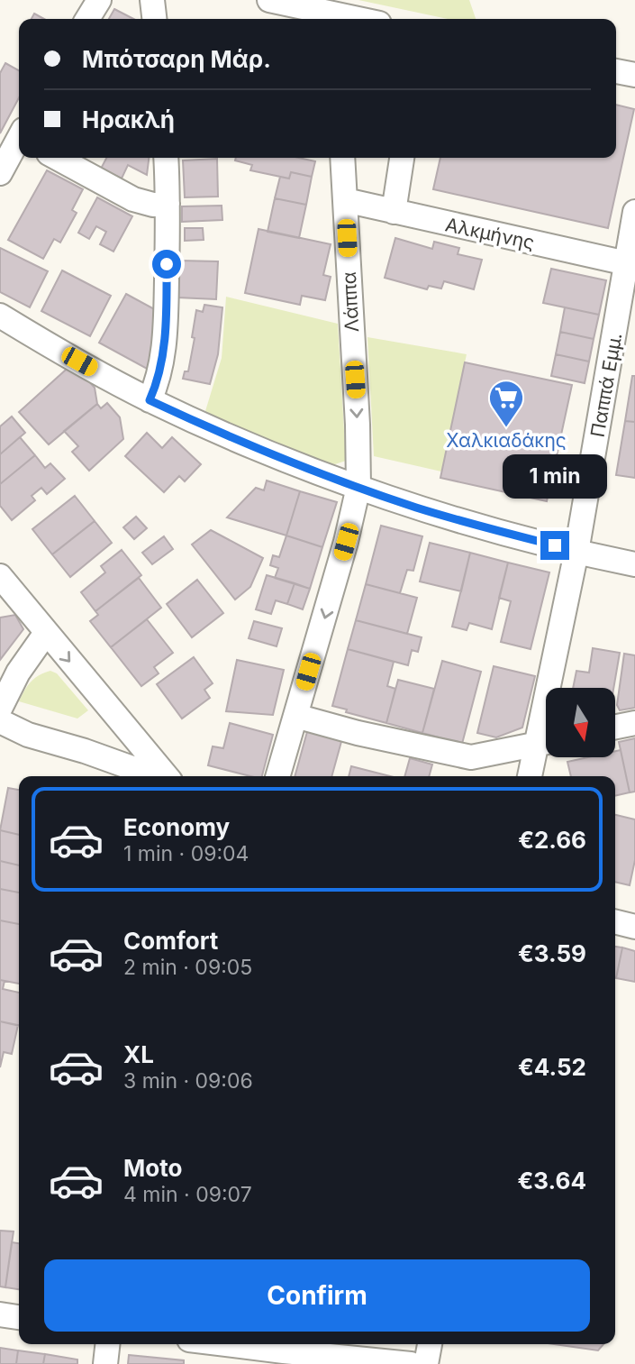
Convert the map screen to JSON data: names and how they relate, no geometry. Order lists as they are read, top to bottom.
{
  "streets": {
    "street": ["Αλκμήνης", "Λάππα", "Παππά Εμμ."]
  },
  "crossings": [
    ["Αλκμήνης", "Λάππα"],
    ["Αλκμήνης", "Παππά Εμμ."]
  ],
  "places": {
    "supermarket": ["Χαλκιαδάκης"]
  },
  "north": "bottom",
  "page": {
    "banner": ["Μπότσαρη Μάρ.", "Ηρακλή"],
    "bubble": "1 min",
    "list": [
      {
        "name": "Economy",
        "note": "1 min · 09:04",
        "value": "€2.66"
      },
      {
        "name": "Comfort",
        "note": "2 min · 09:05",
        "value": "€3.59"
      },
      {
        "name": "XL",
        "note": "3 min · 09:06",
        "value": "€4.52"
      },
      {
        "name": "Moto",
        "note": "4 min · 09:07",
        "value": "€3.64"
      }
    ],
    "buttons": "Confirm"
  }
}
